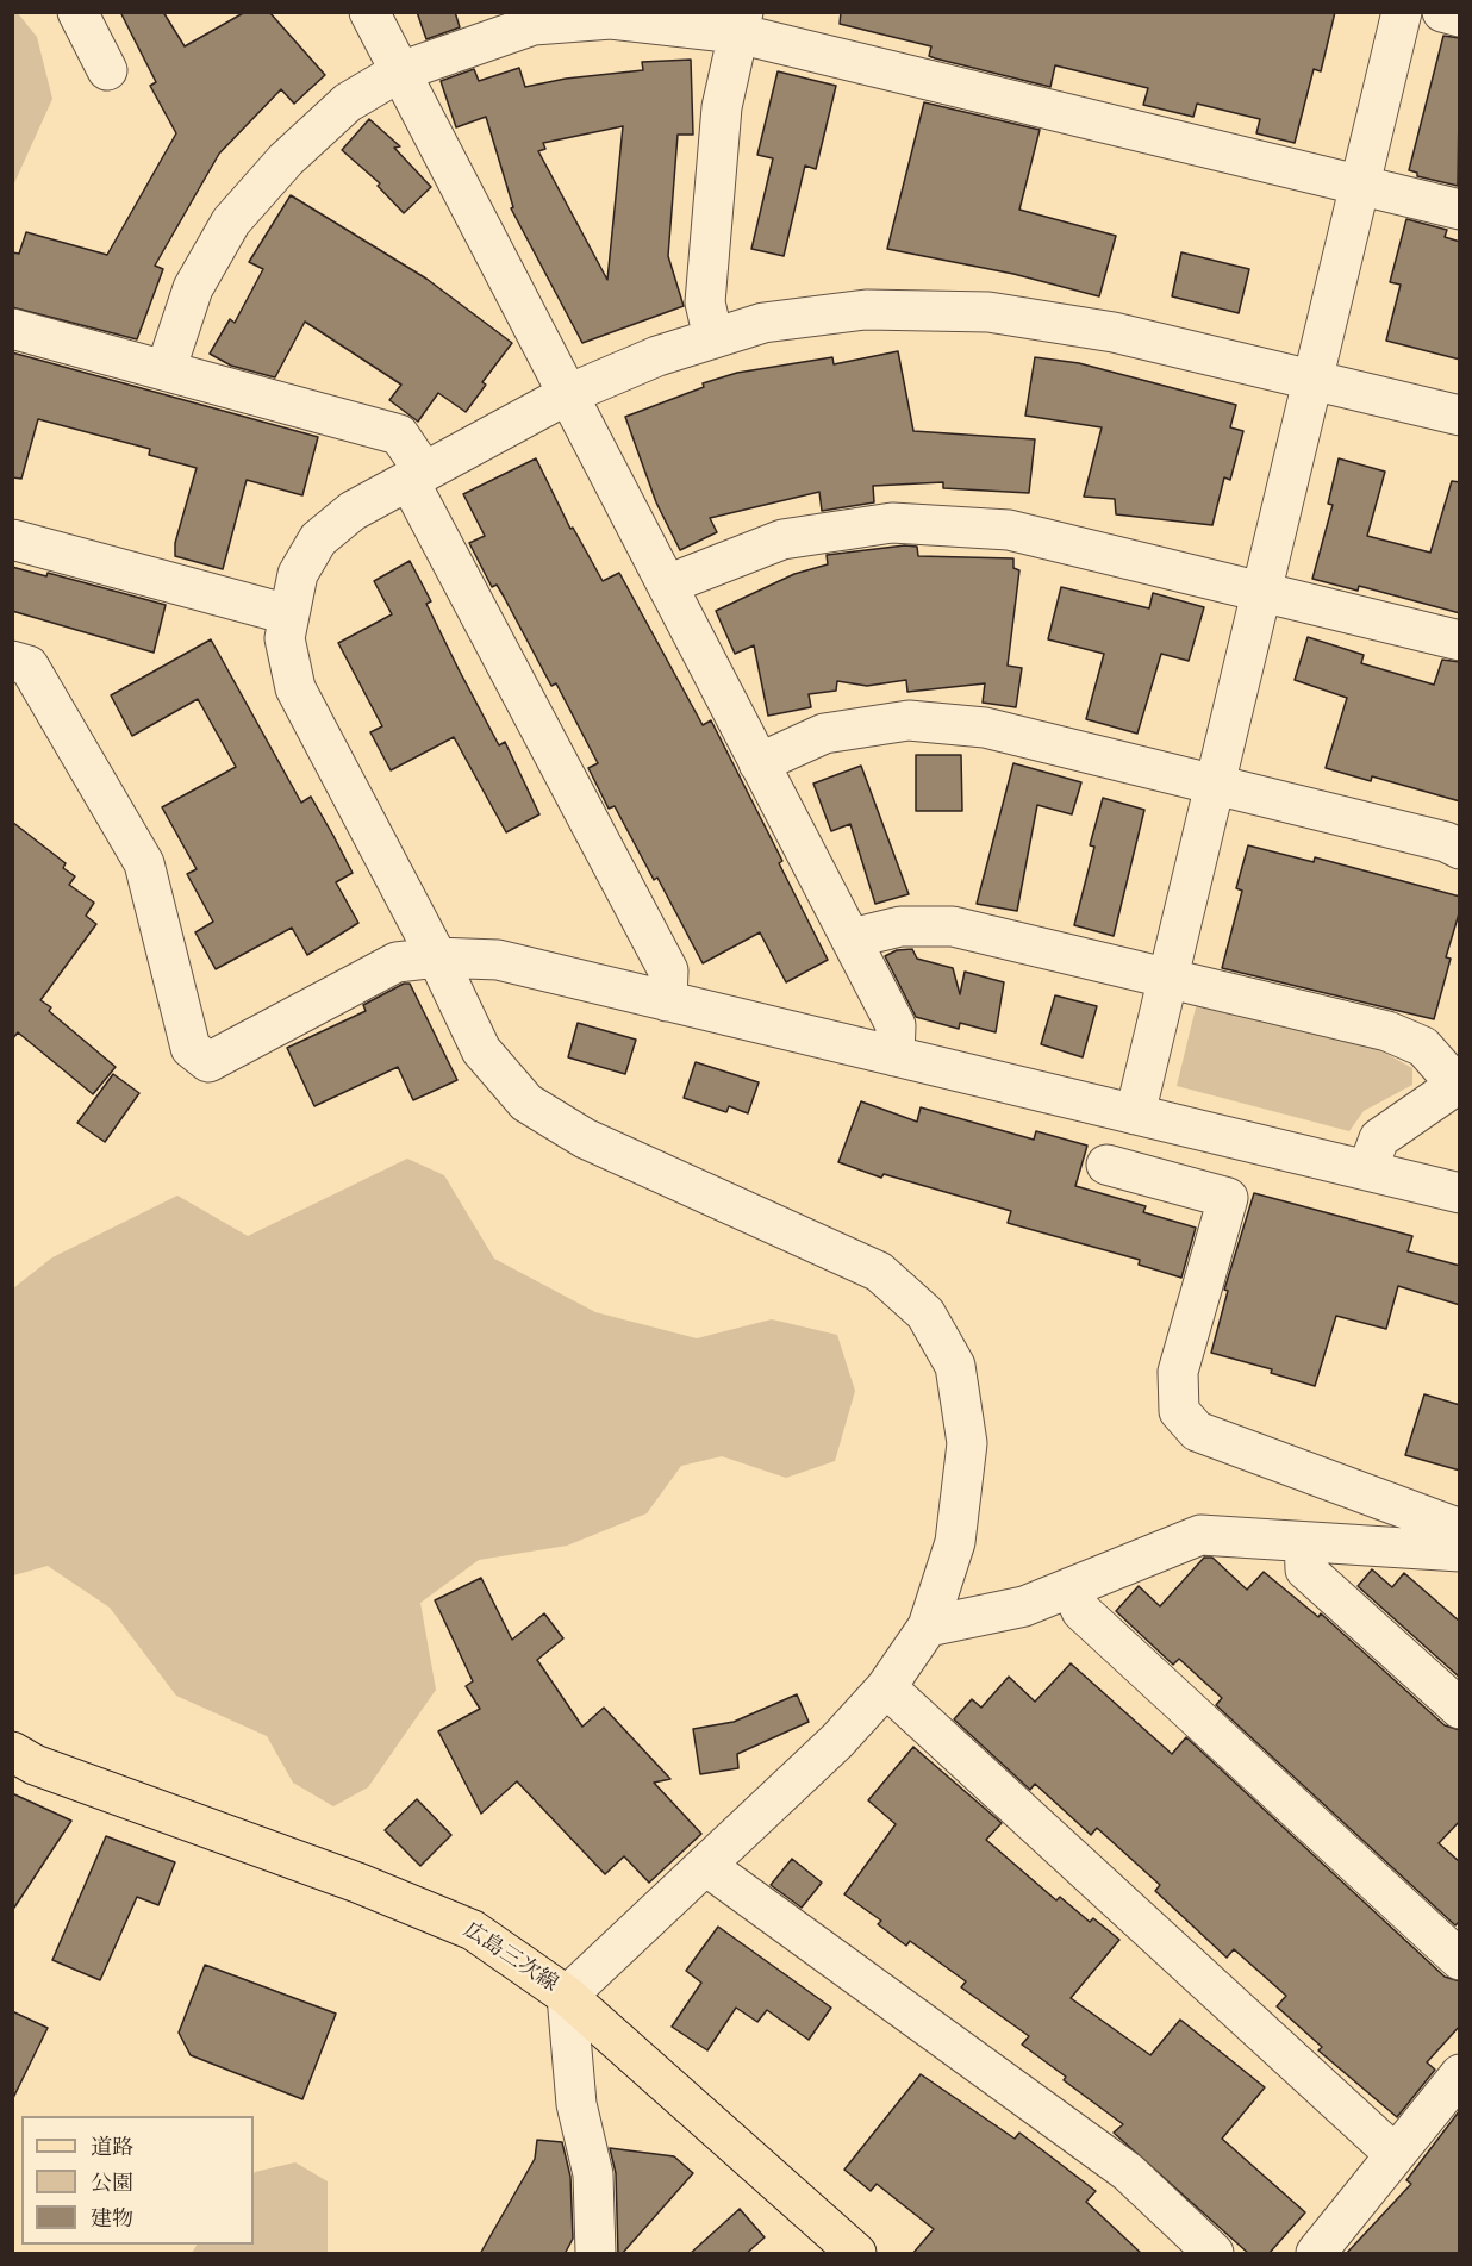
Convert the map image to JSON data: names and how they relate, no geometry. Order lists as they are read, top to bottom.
{
  "streets": {
    "main road": ["広島三次線"]
  },
  "legend": ["道路", "公園", "建物"]
}
